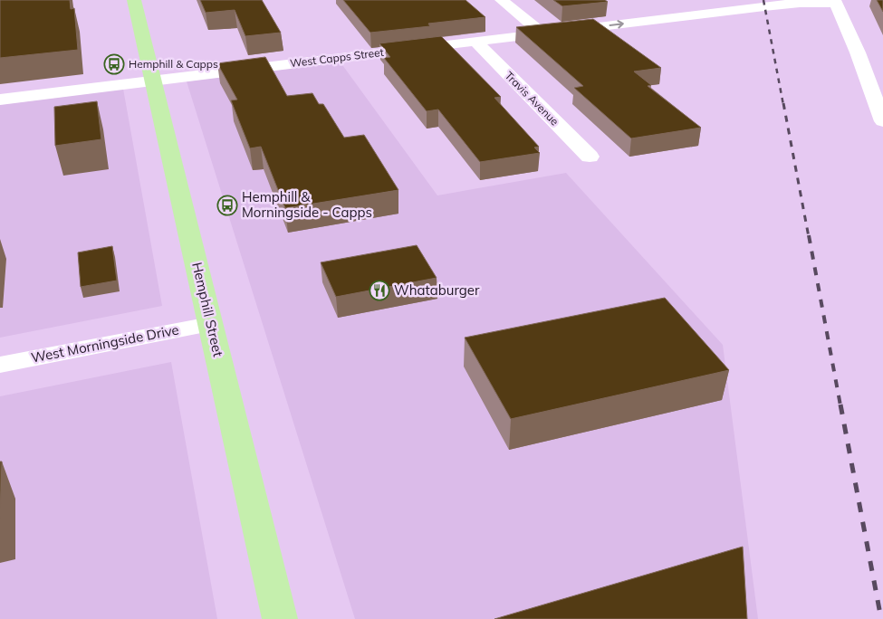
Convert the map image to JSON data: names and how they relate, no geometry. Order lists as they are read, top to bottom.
{
  "streets": {
    "main road": ["Hemphill Street"],
    "street": ["West Capps Street", "Travis Avenue", "West Morningside Drive"]
  },
  "crossings": [
    ["West Capps Street", "Travis Avenue"],
    ["West Capps Street", "Hemphill Street"],
    ["Hemphill Street", "West Morningside Drive"]
  ],
  "one_way": ["West Capps Street"],
  "places": {
    "bus stop": ["Hemphill & Capps", "Hemphill & Morningside - Capps"],
    "restaurant": ["Whataburger"]
  }
}
